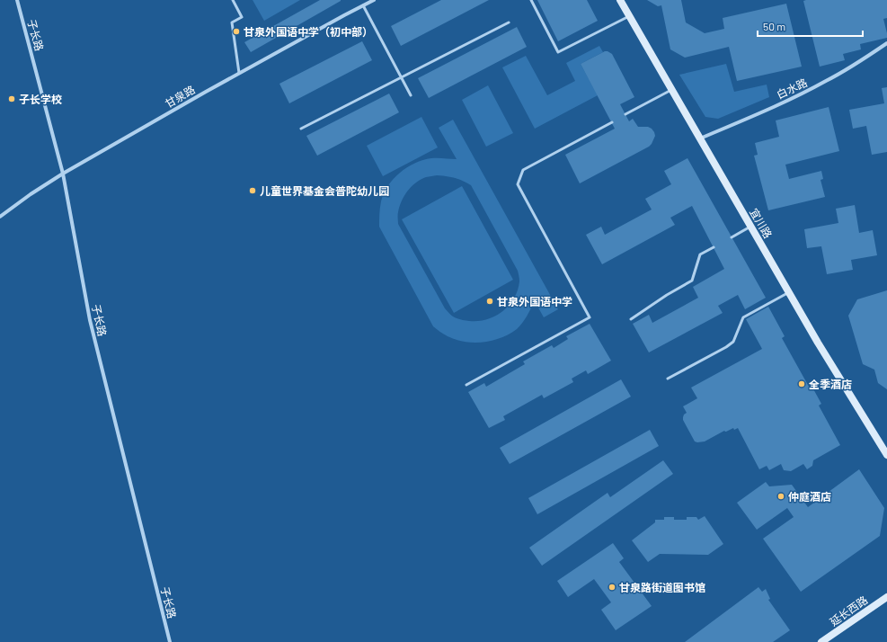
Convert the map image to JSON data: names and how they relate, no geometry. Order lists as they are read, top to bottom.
{
  "streets": {
    "street": [
      "子长路",
      "白水路",
      "甘泉路",
      "宜川路",
      "延长西路"
    ]
  },
  "crossings": [
    ["子长路", "甘泉路"],
    ["白水路", "宜川路"]
  ],
  "places": [
    "甘泉外国语中学（初中部）",
    "子长学校",
    "儿童世界基金会普陀幼儿园",
    "甘泉外国语中学",
    "全季酒店",
    "仲庭酒店",
    "甘泉路街道图书馆"
  ],
  "scale_bar": "50 m"
}
